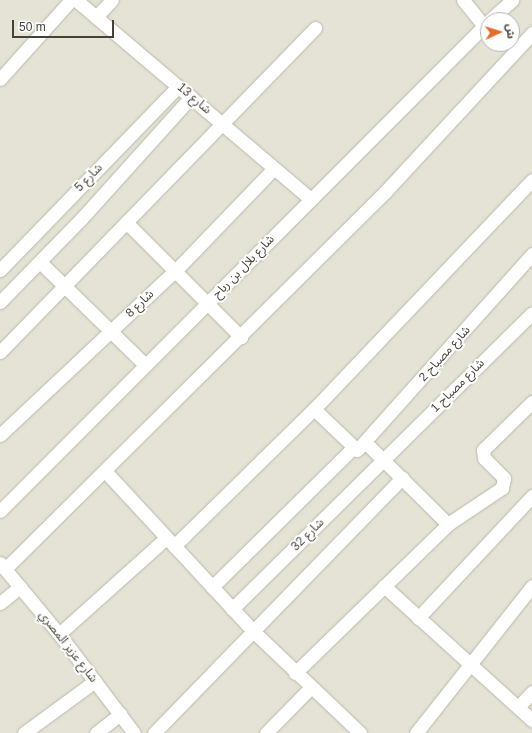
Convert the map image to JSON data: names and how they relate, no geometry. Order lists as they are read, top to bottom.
{
  "streets": {
    "street": [
      "شارع 13",
      "شارع 5",
      "شارع بلال بن رباح",
      "شارع 8",
      "شارع مصباح 2",
      "شارع مصباح 1",
      "شارع 32",
      "شارع عزيز المصري"
    ]
  },
  "crossings": [
    ["شارع 13", "شارع 5"],
    ["شارع 13", "شارع بلال بن رباح"],
    ["شارع 13", "شارع 8"],
    ["شارع مصباح 1", "شارع 32"]
  ],
  "scale_bar": "50 m",
  "north": "right"
}
